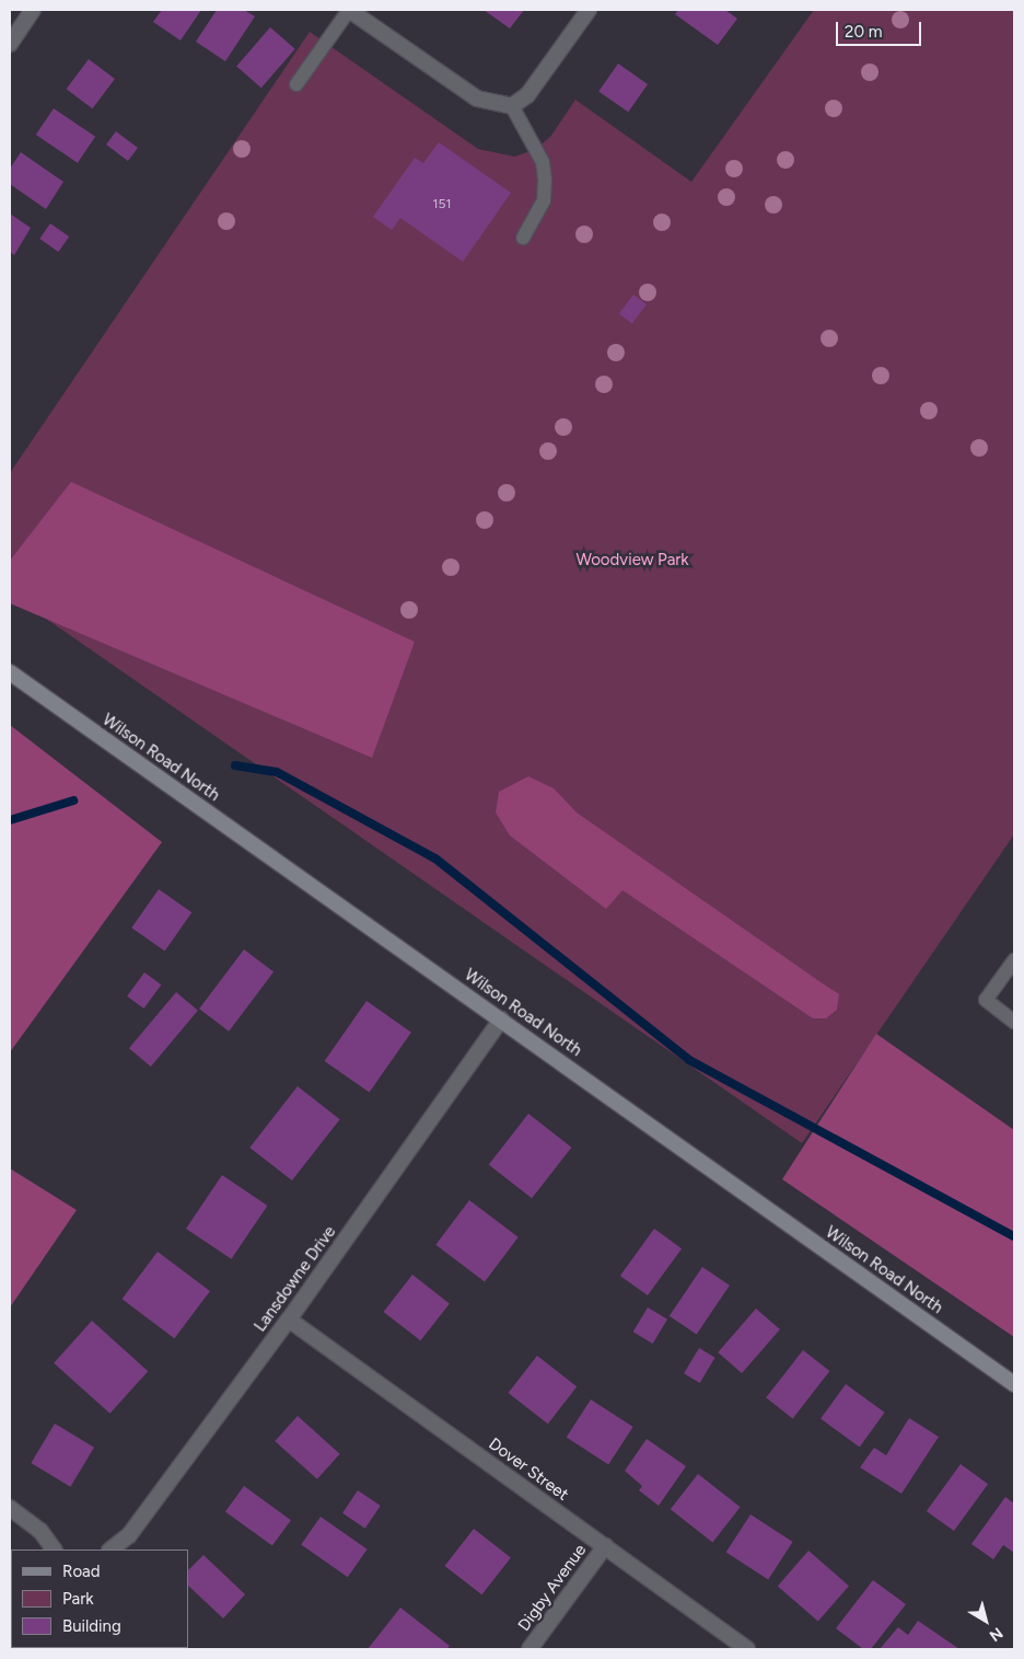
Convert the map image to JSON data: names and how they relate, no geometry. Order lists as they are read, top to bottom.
{
  "streets": {
    "main road": ["Wilson Road North"],
    "street": ["Lansdowne Drive", "Dover Street", "Digby Avenue"]
  },
  "crossings": [
    ["Wilson Road North", "Lansdowne Drive"],
    ["Lansdowne Drive", "Dover Street"],
    ["Dover Street", "Digby Avenue"]
  ],
  "parks": ["Woodview Park"],
  "house_numbers": ["151"],
  "legend": ["Road", "Park", "Building"],
  "scale_bar": "20 m",
  "north": "bottom right"
}
